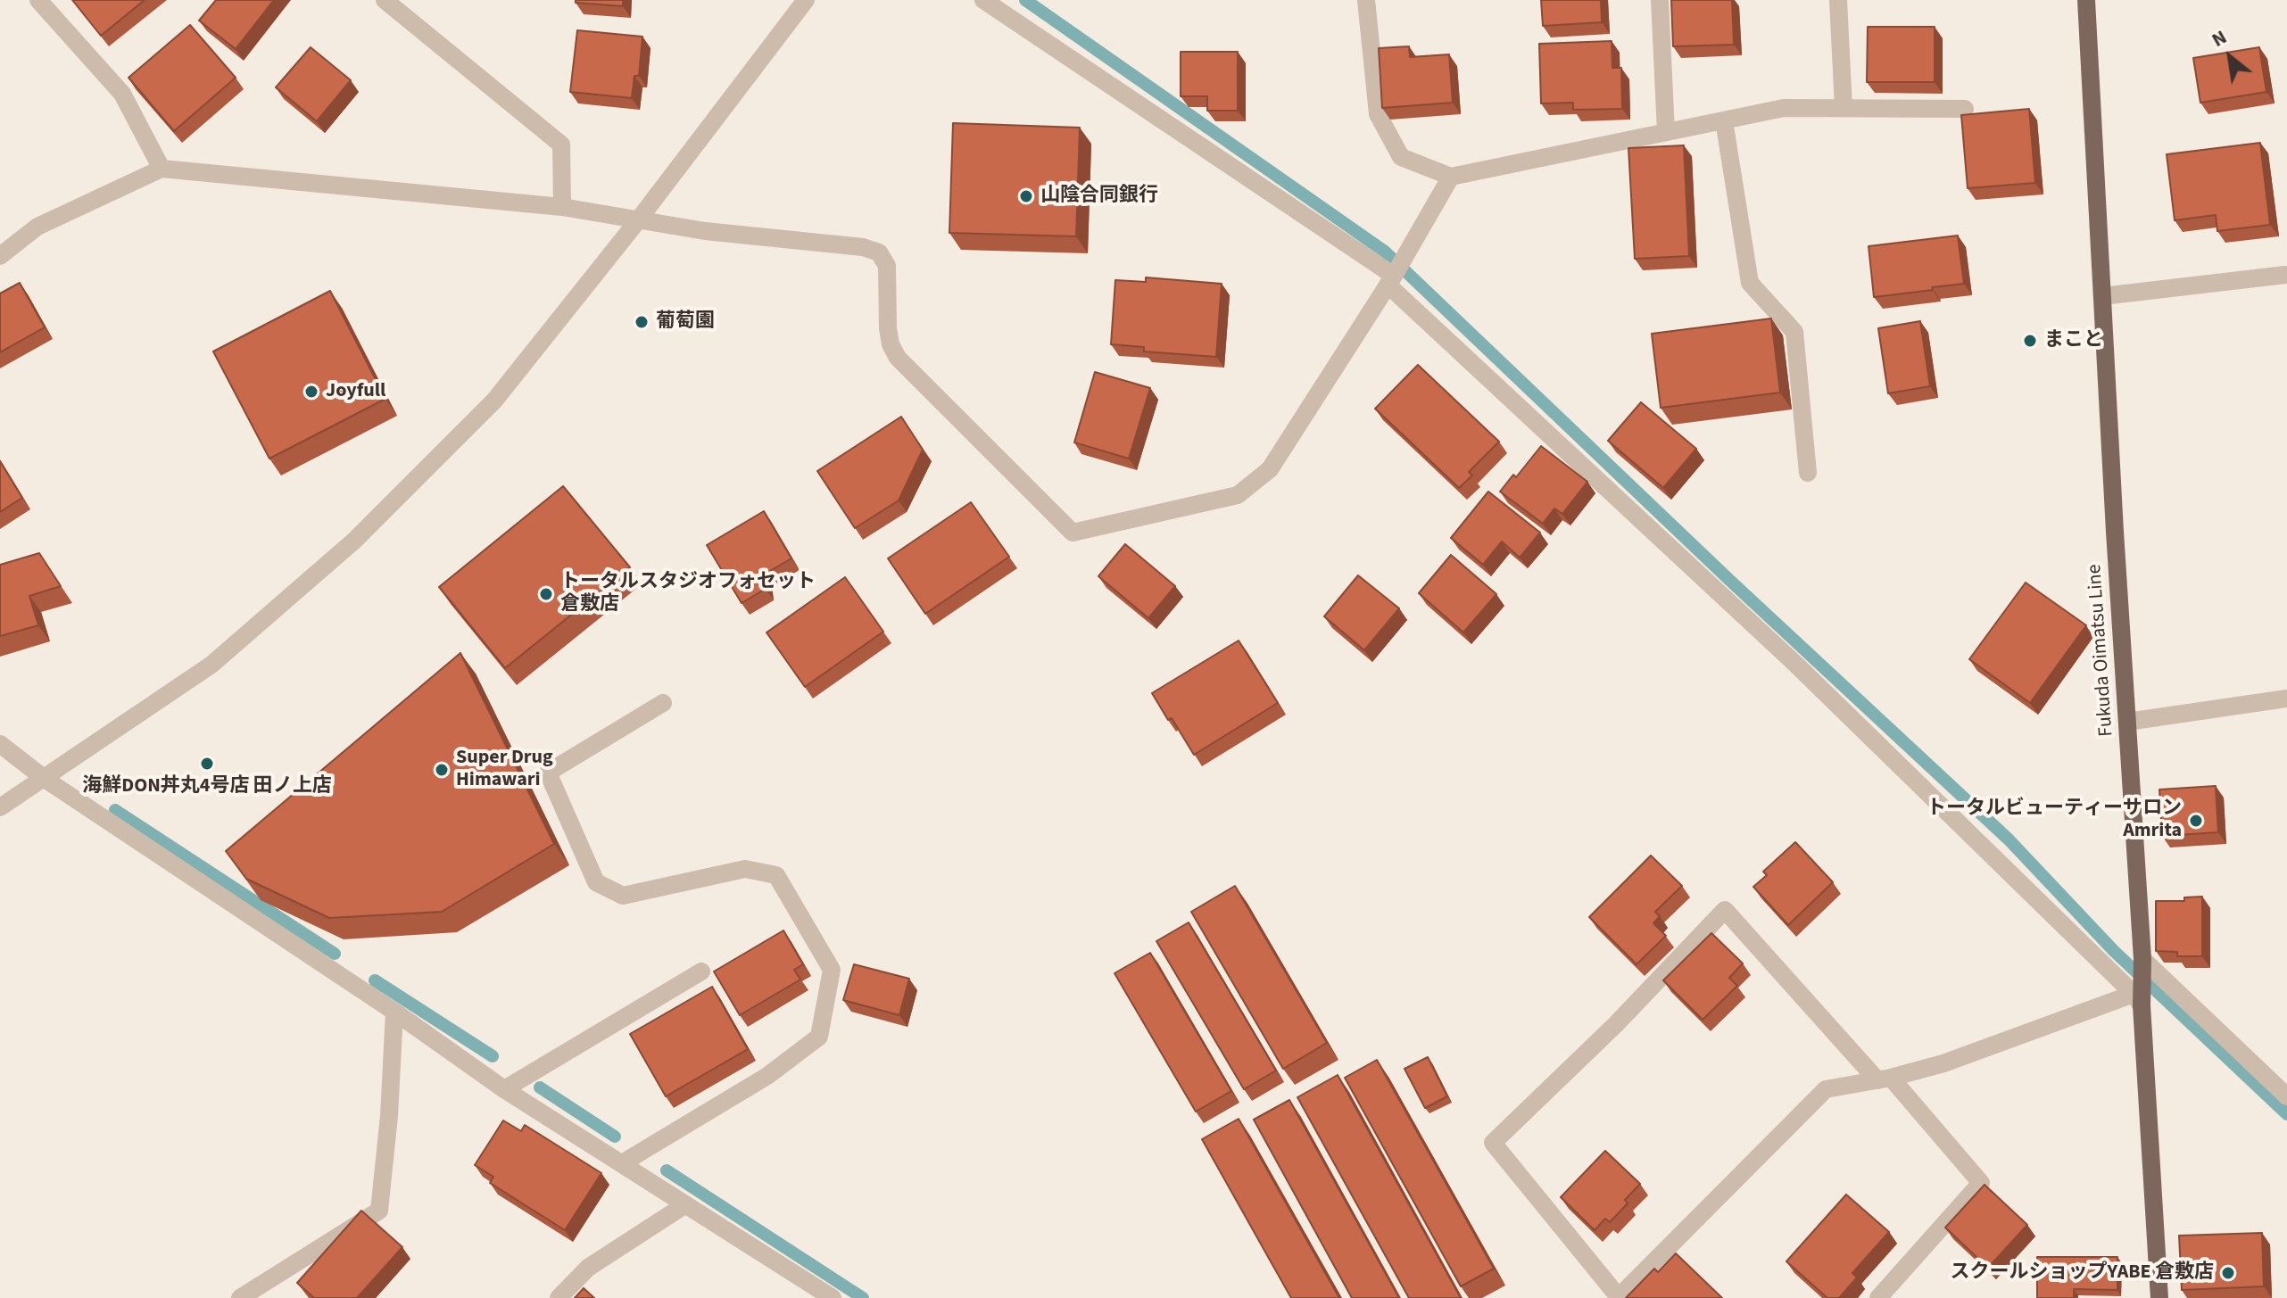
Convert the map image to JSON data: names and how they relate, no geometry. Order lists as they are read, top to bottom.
{
  "streets": {
    "main road": ["Fukuda Oimatsu Line"]
  },
  "places": [
    "山陰合同銀行",
    "葡萄園",
    "まこと",
    "Joyfull",
    "トータルスタジオフォセット 倉敷店",
    "海鮮DON丼丸4号店 田ノ上店",
    "Super Drug Himawari",
    "トータルビューティーサロン Amrita",
    "スクールショップYABE 倉敷店"
  ],
  "north": "top left"
}
